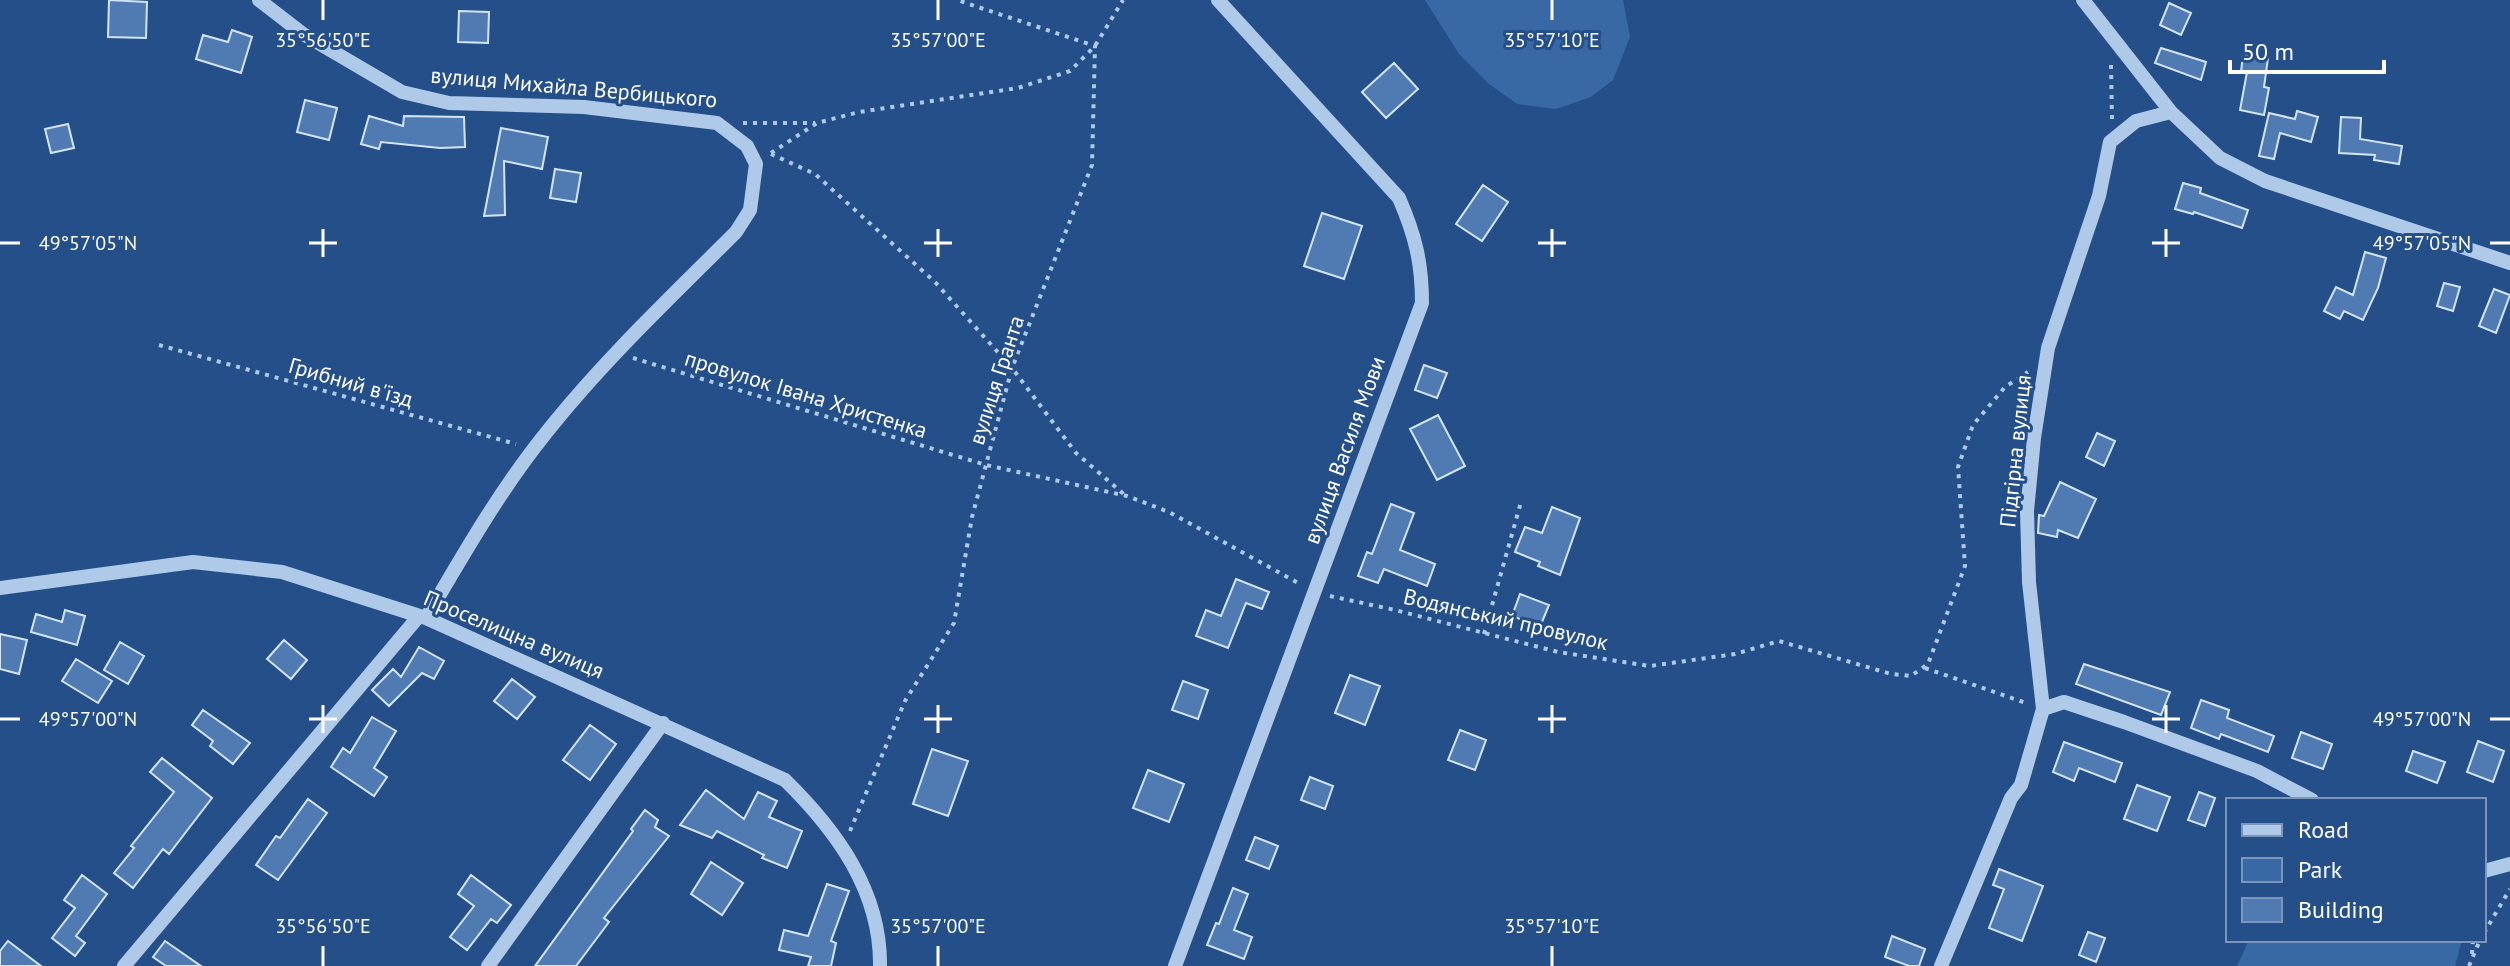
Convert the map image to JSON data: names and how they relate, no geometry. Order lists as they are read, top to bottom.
{
  "streets": {
    "street": [
      "вулиця Михайла Вербицького",
      "вулиця Василя Мови",
      "Підгірна вулиця",
      "Проселищна вулиця"
    ],
    "path": [
      "вулиця Гранта",
      "Грибний в'їзд",
      "провулок Івана Христенка",
      "Водянський провулок"
    ]
  },
  "crossings": [
    ["вулиця Михайла Вербицького", "вулиця Гранта"],
    ["вулиця Гранта", "провулок Івана Христенка"],
    ["вулиця Гранта", "Водянський провулок"],
    ["вулиця Гранта", "Проселищна вулиця"],
    ["провулок Івана Христенка", "Водянський провулок"],
    ["вулиця Василя Мови", "Водянський провулок"]
  ],
  "legend": ["Road", "Park", "Building"],
  "scale_bar": "50 m",
  "coordinates": [
    "35°56'50\"E",
    "35°57'00\"E",
    "35°57'10\"E",
    "49°57'05\"N",
    "49°57'00\"N"
  ]
}
